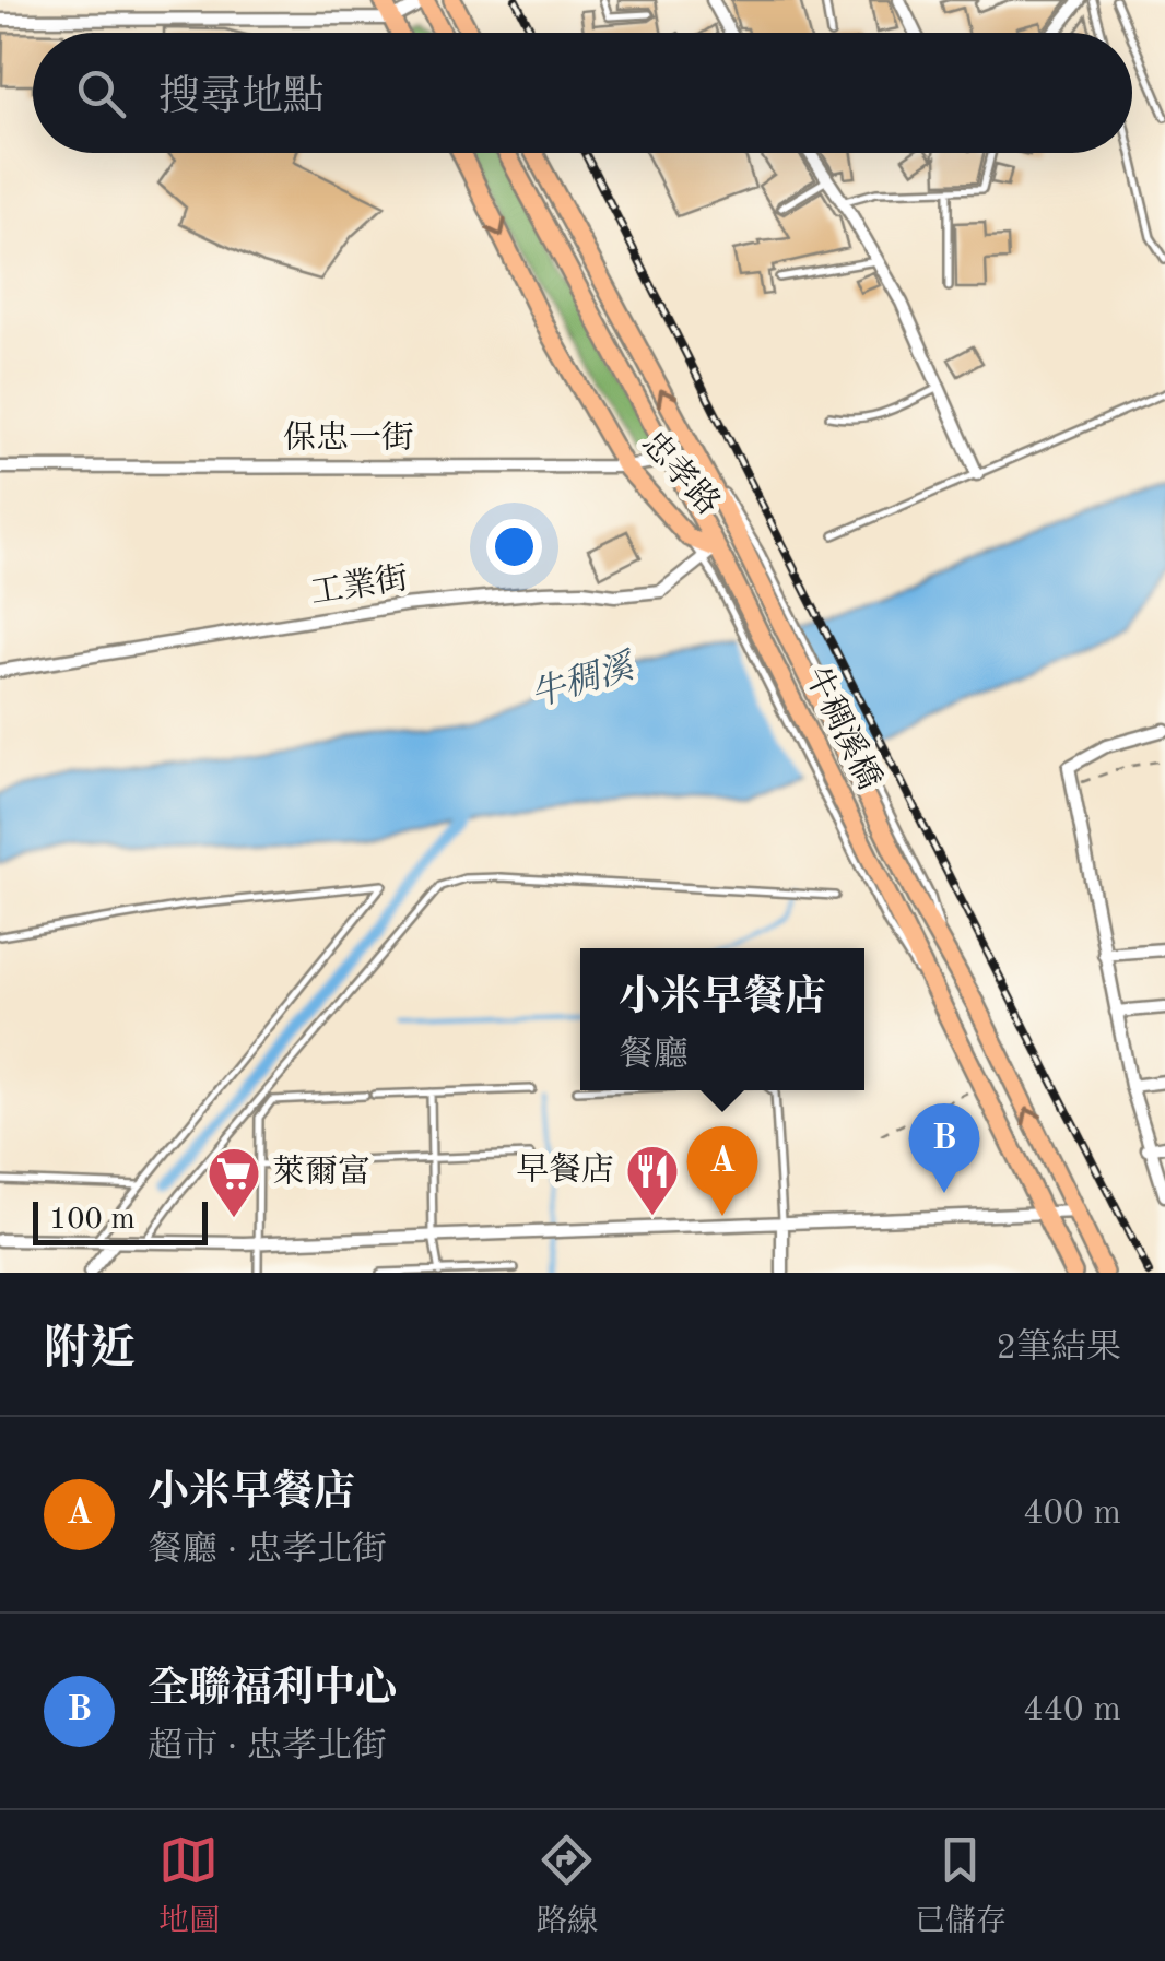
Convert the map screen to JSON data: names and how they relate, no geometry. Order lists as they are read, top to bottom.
{
  "streets": {
    "main road": ["忠孝路", "牛稠溪橋"],
    "street": ["保忠一街", "工業街"]
  },
  "crossings": [
    ["保忠一街", "忠孝路"],
    ["忠孝路", "工業街"],
    ["忠孝路", "牛稠溪橋"],
    ["工業街", "牛稠溪橋"]
  ],
  "water": ["牛稠溪"],
  "places": {
    "restaurant": ["早餐店"],
    "supermarket": ["萊爾富"]
  },
  "scale_bar": "100 m",
  "page": {
    "search": "搜尋地點",
    "popup": ["小米早餐店", "餐廳"],
    "pins": ["B", "A"],
    "scale": "100 m",
    "heading": ["附近", "2筆結果"],
    "list": [
      {
        "mark": "A",
        "name": "小米早餐店",
        "note": "餐廳 · 忠孝北街",
        "value": "400 m"
      },
      {
        "mark": "B",
        "name": "全聯福利中心",
        "note": "超市 · 忠孝北街",
        "value": "440 m"
      }
    ],
    "nav": ["地圖", "路線", "已儲存"]
  }
}
